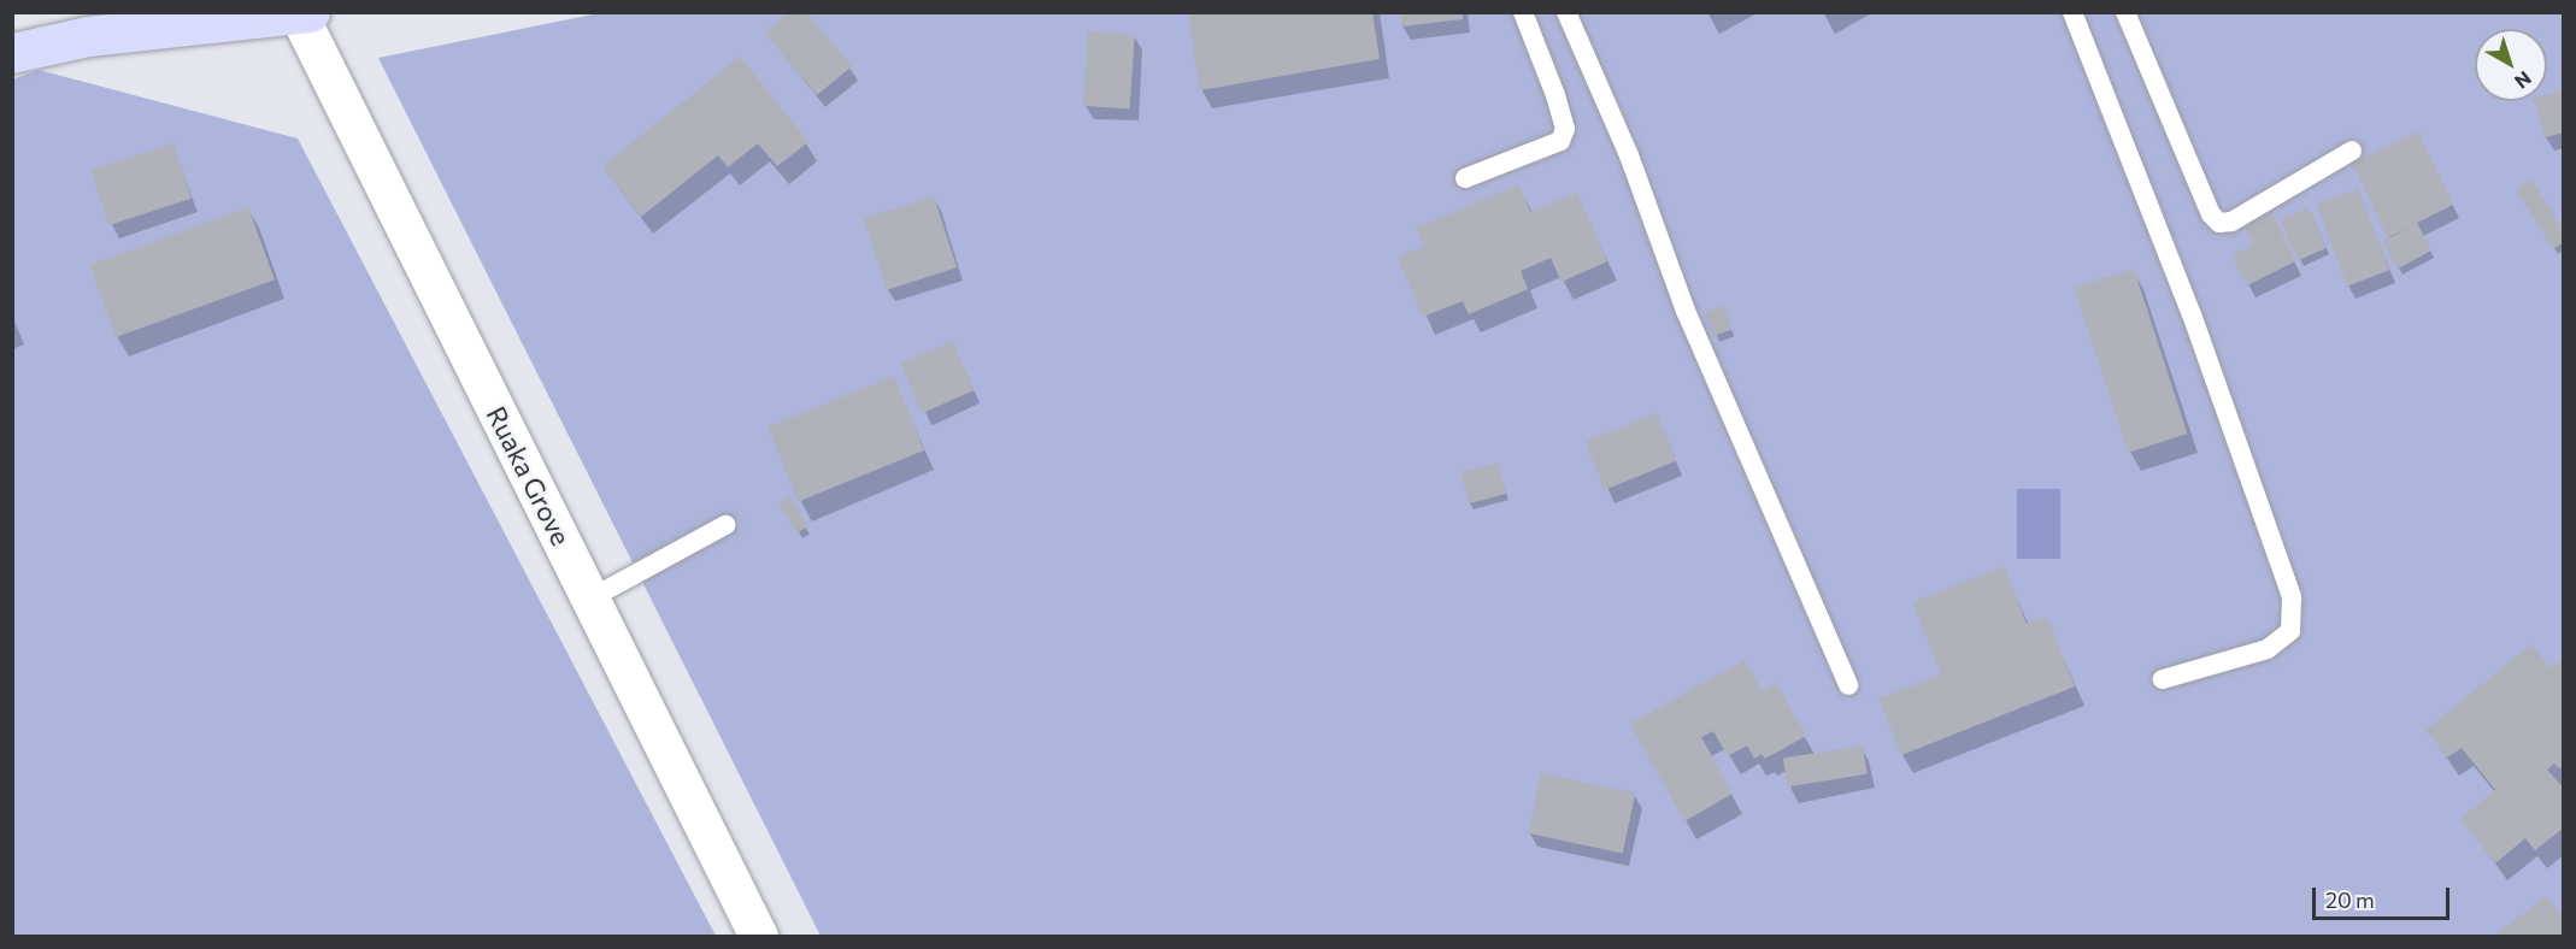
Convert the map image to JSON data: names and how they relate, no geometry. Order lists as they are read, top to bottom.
{
  "streets": {
    "street": ["Ruaka Grove"]
  },
  "scale_bar": "20 m",
  "north": "bottom right"
}
